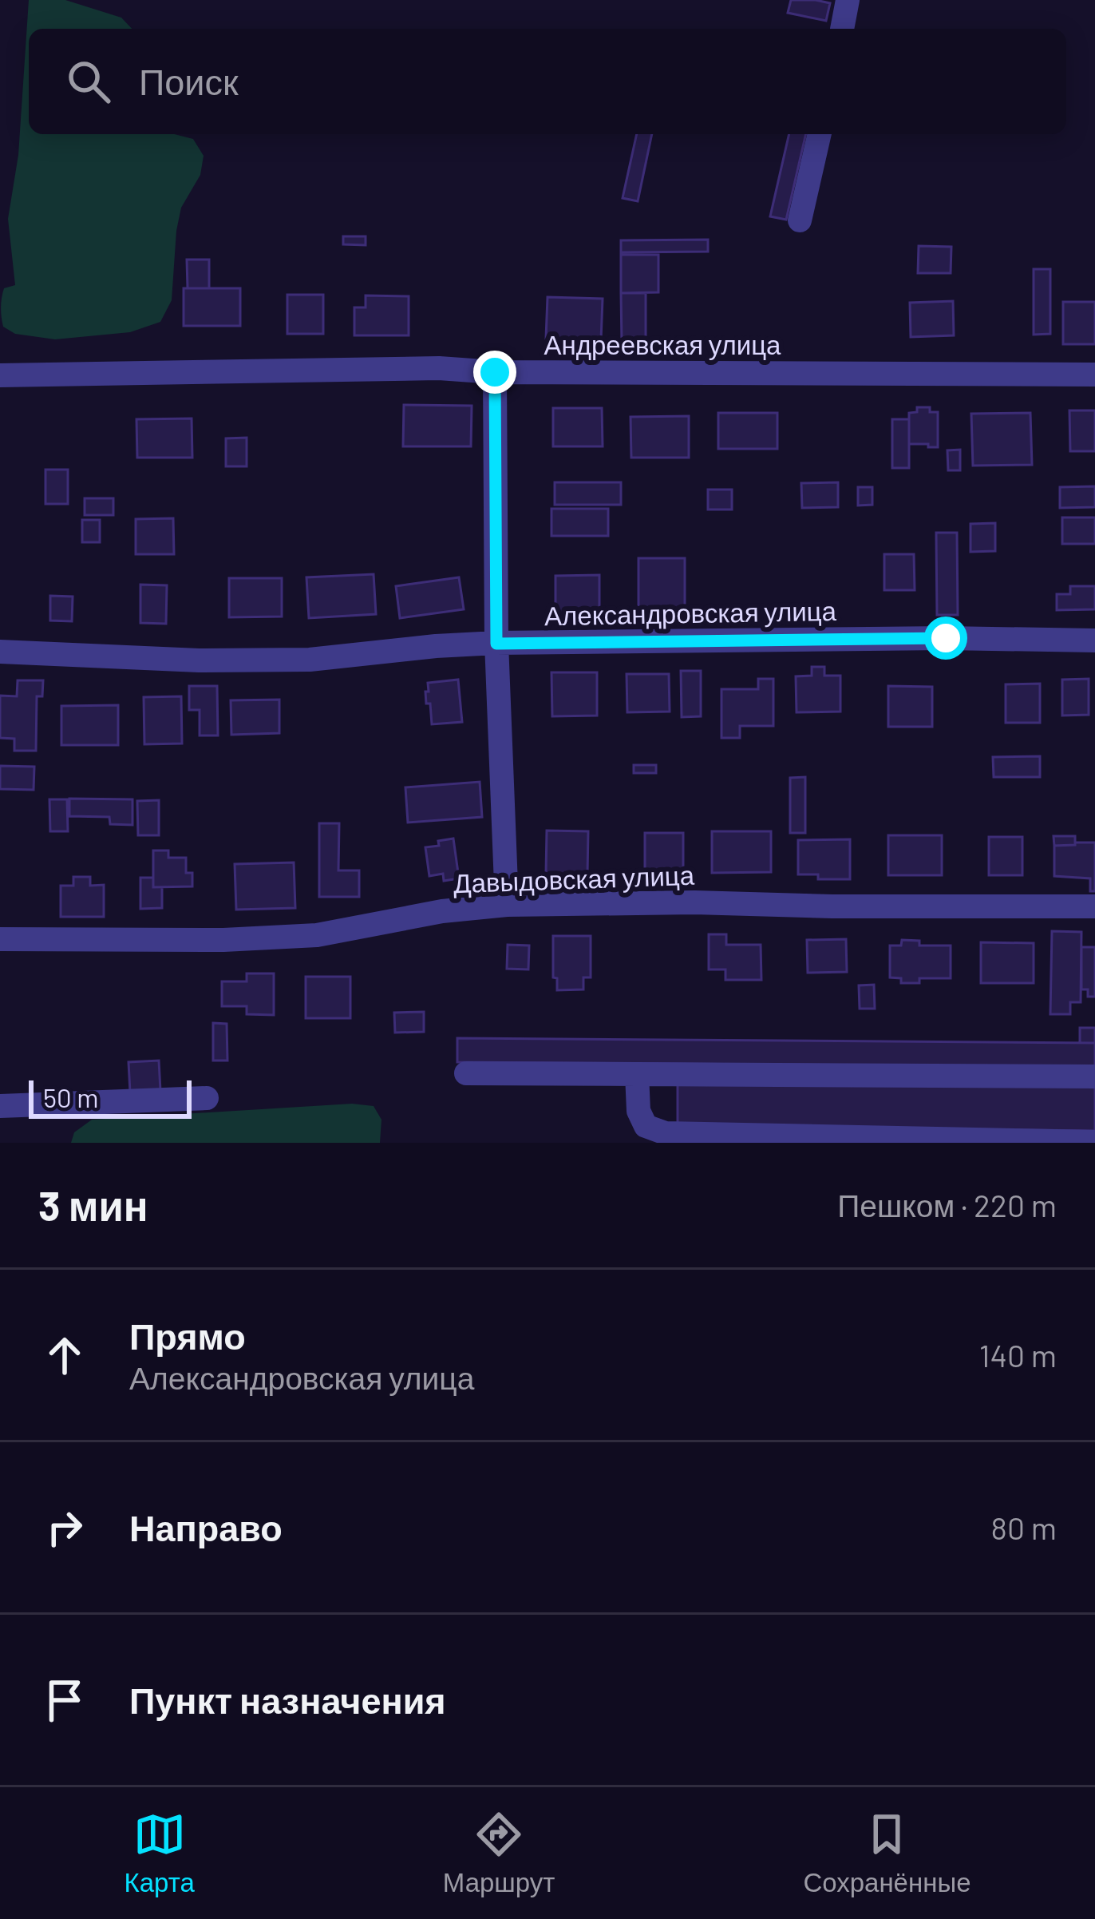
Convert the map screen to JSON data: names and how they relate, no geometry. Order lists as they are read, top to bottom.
{
  "streets": {
    "street": ["Андреевская улица", "Александровская улица", "Давыдовская улица"]
  },
  "scale_bar": "50 m",
  "page": {
    "search": "Поиск",
    "scale": "50 m",
    "heading": ["3 мин", "Пешком · 220 m"],
    "list": [
      ["Прямо", "Александровская улица", "140 m"],
      ["Направо", "80 m"],
      "Пункт назначения"
    ],
    "nav": ["Карта", "Маршрут", "Сохранённые"]
  }
}
